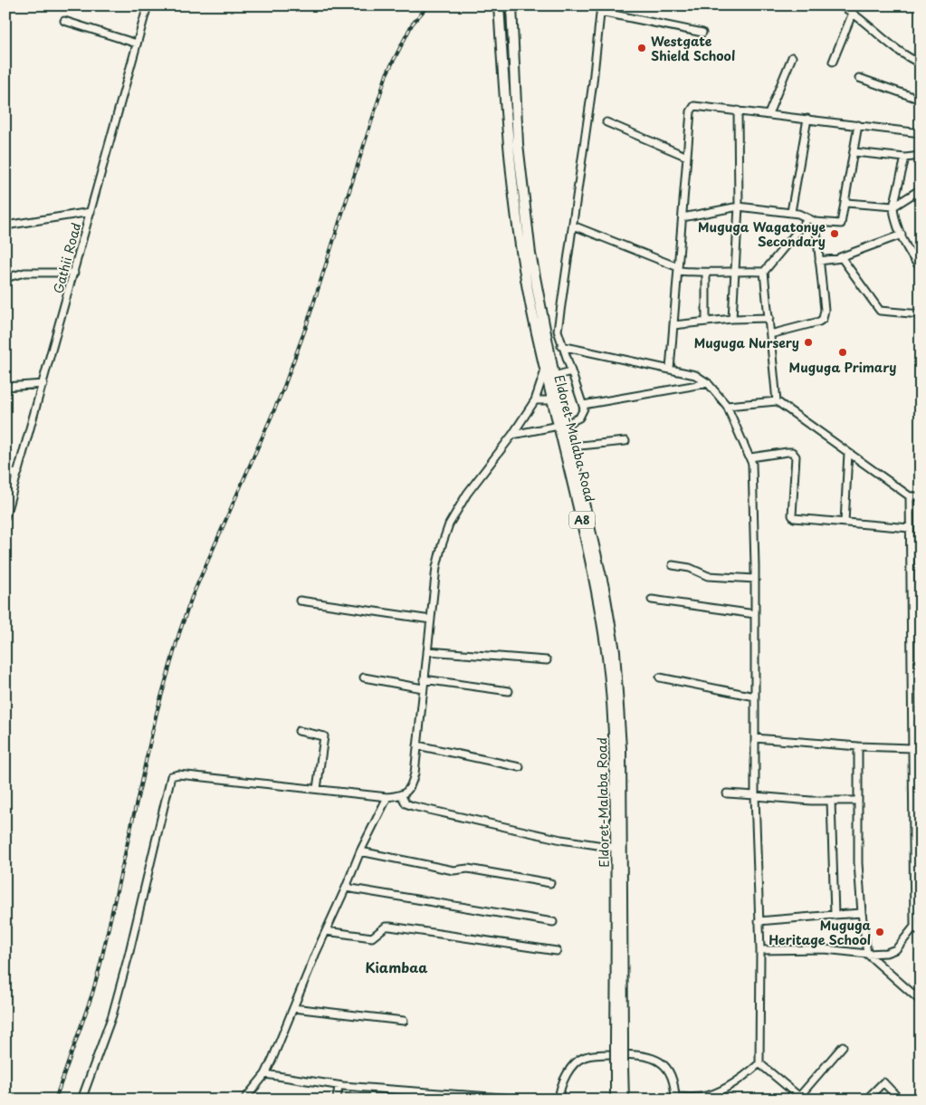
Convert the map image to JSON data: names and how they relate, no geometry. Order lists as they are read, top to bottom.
{
  "streets": {
    "highway": ["Eldoret-Malaba Road", "A8"],
    "street": ["Gathii Road"]
  },
  "crossings": [
    ["Eldoret-Malaba Road", "A8"]
  ],
  "districts": ["Kiambaa"],
  "places": [
    "Westgate Shield School",
    "Muguga Wagatonye Secondary",
    "Muguga Nursery",
    "Muguga Primary",
    "Muguga Heritage School"
  ]
}
